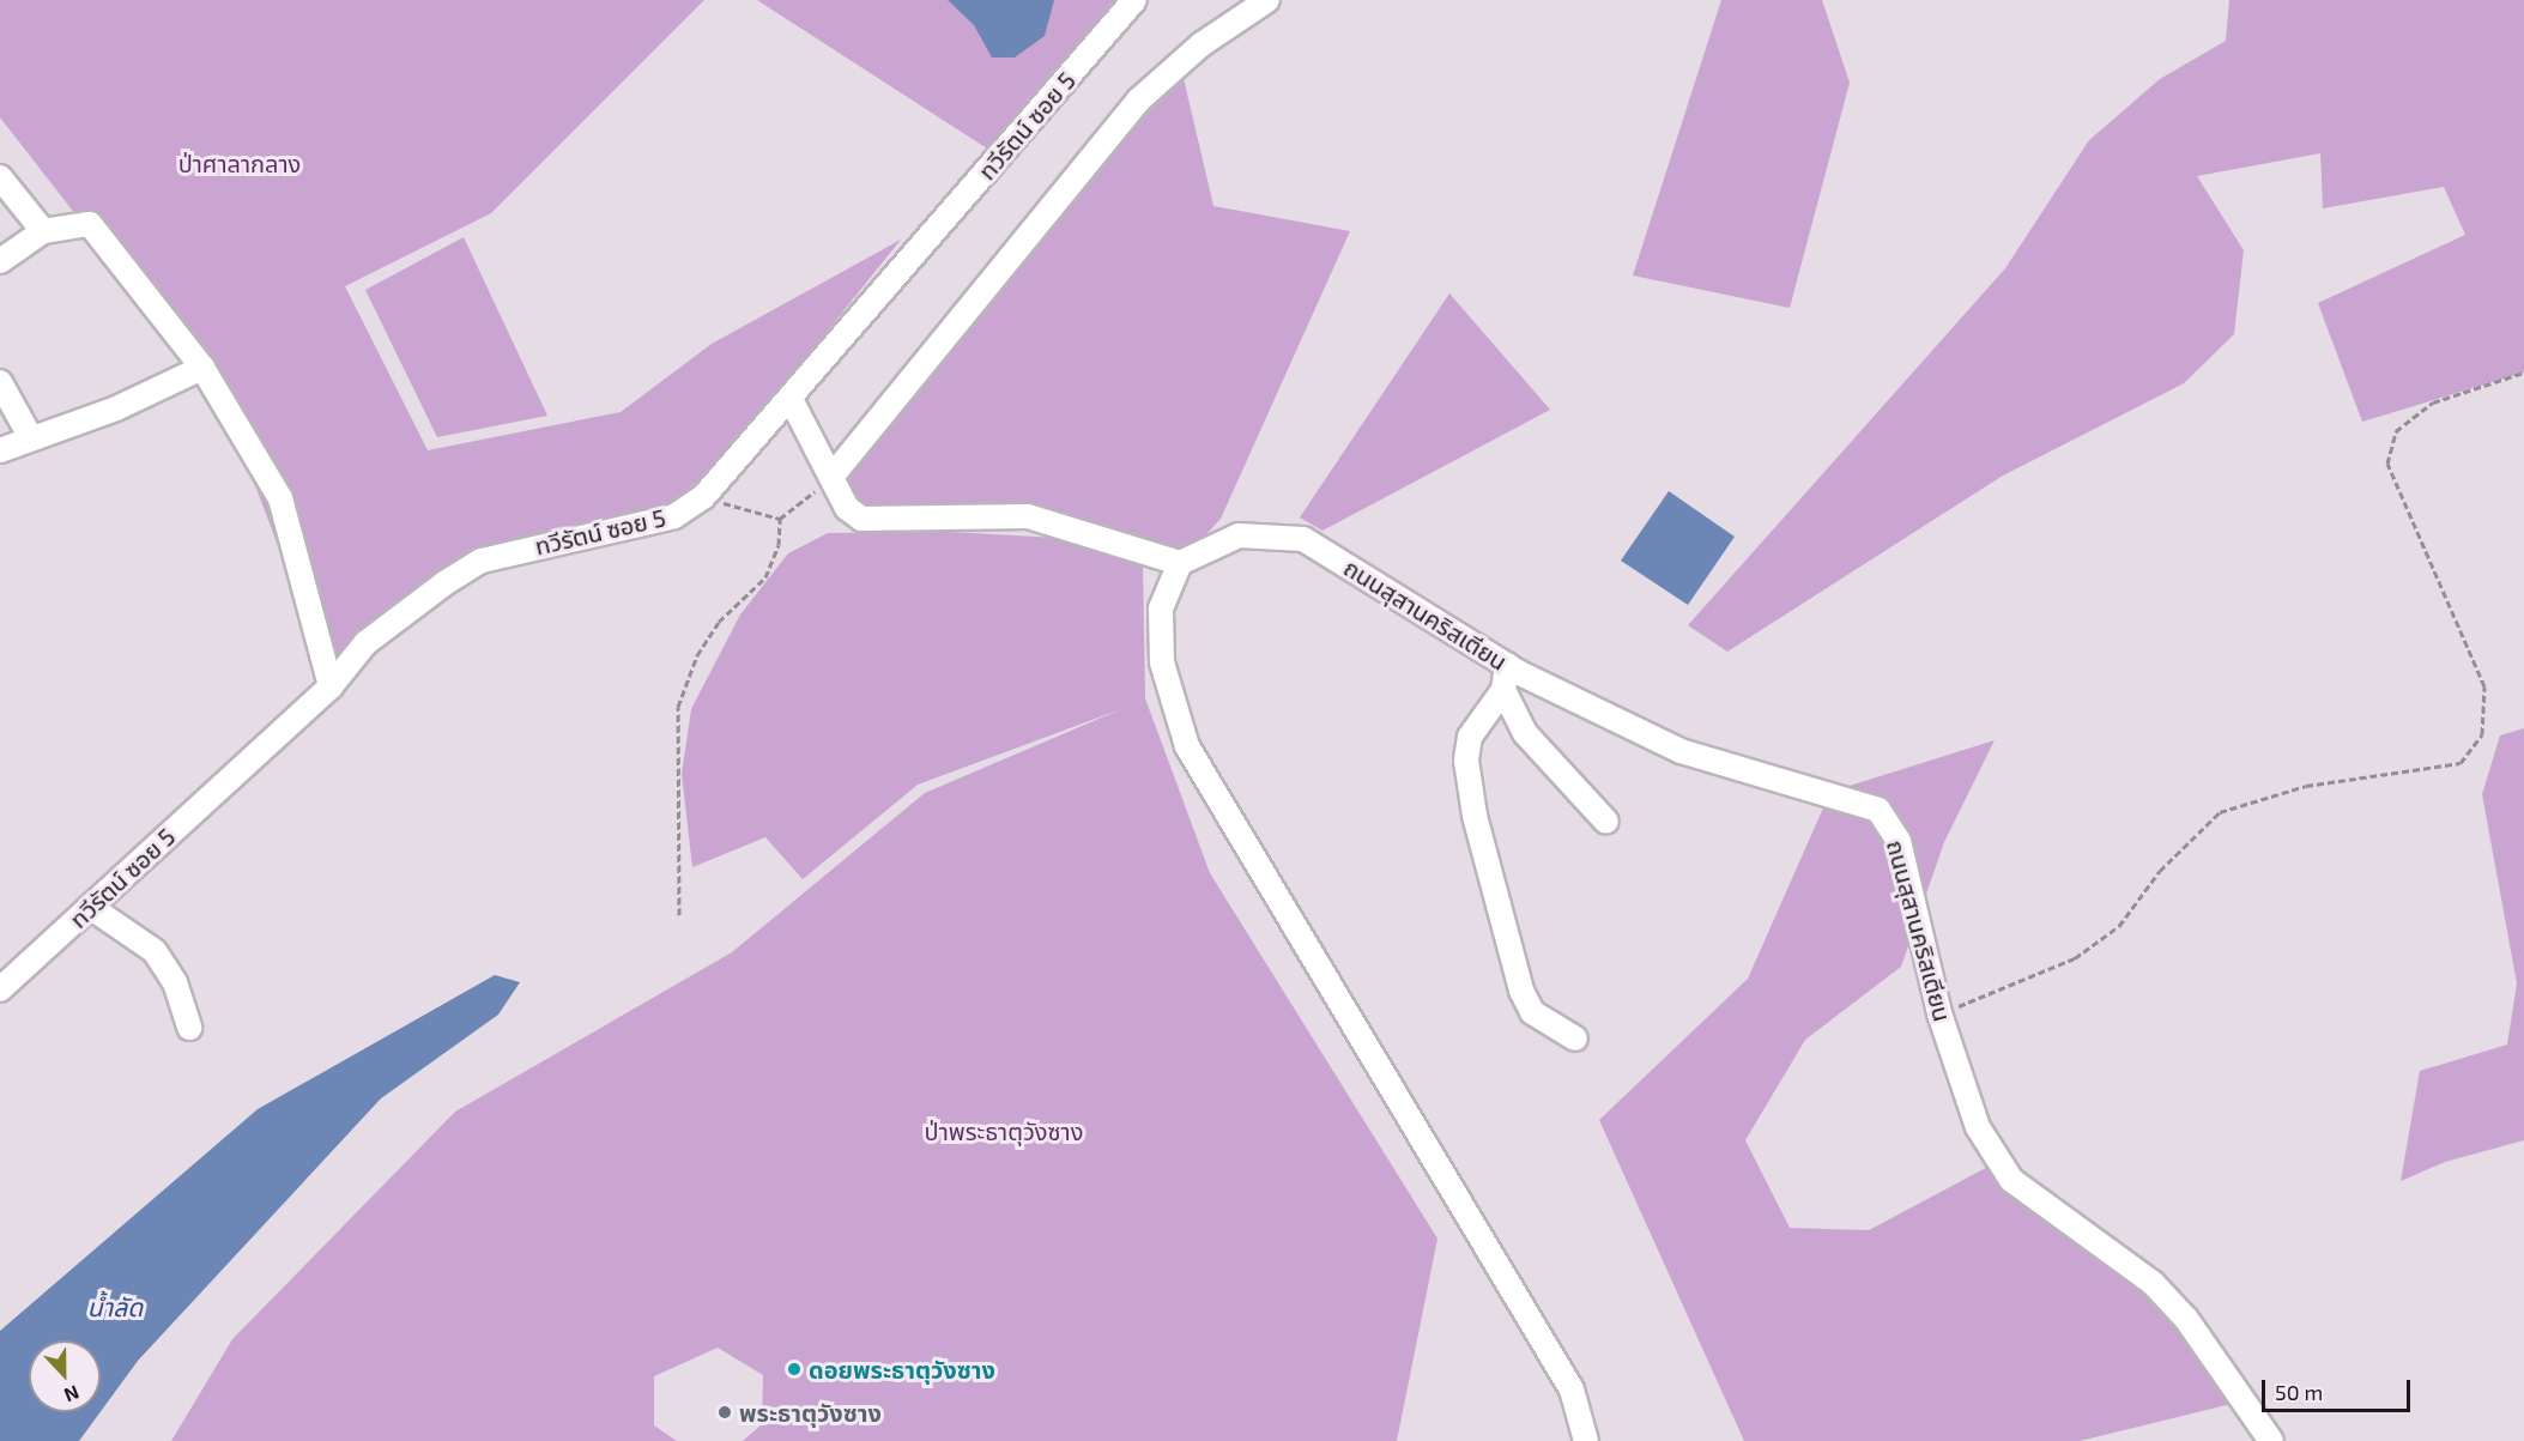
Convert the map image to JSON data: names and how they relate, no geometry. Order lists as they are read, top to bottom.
{
  "streets": {
    "street": ["ทวีรัตน์ ซอย 5", "ถนนสุสานคริสเตียน"]
  },
  "water": ["น้ำลัด"],
  "parks": ["ป่าศาลากลาง", "ป่าพระธาตุวังซาง"],
  "places": ["ดอยพระธาตุวังซาง", "พระธาตุวังซาง"],
  "scale_bar": "50 m",
  "north": "bottom"
}
